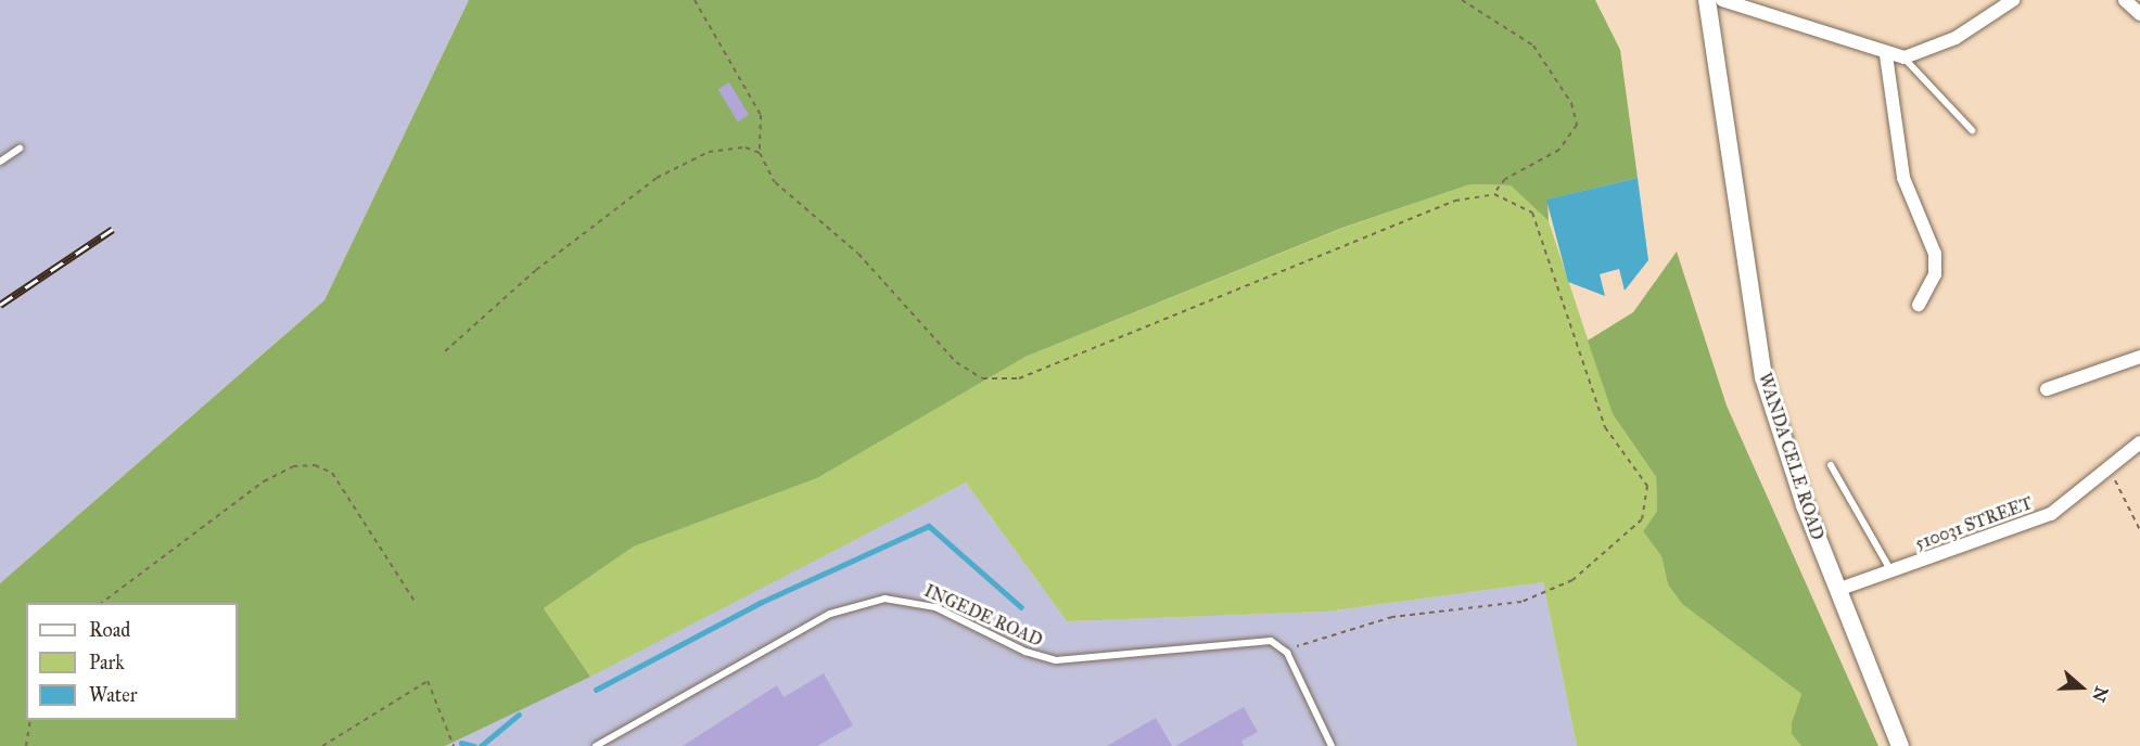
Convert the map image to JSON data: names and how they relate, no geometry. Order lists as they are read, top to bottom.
{
  "streets": {
    "street": ["WANDA CELE ROAD", "510031 STREET"],
    "lane": ["INGEDE ROAD"]
  },
  "crossings": [
    ["WANDA CELE ROAD", "510031 STREET"]
  ],
  "legend": ["Road", "Park", "Water"],
  "north": "right"
}
